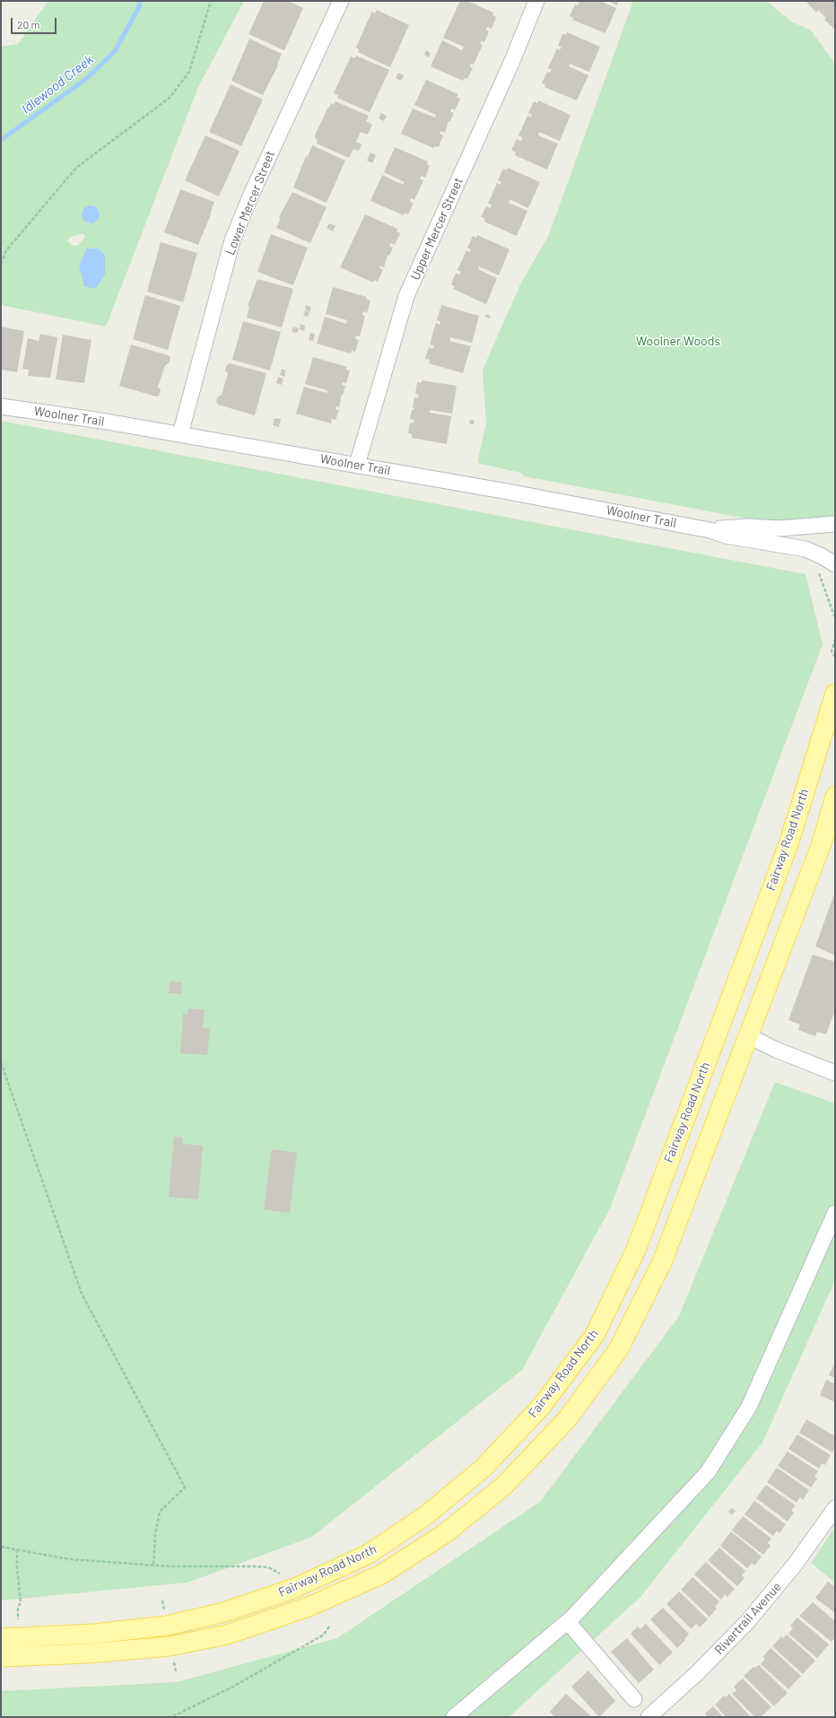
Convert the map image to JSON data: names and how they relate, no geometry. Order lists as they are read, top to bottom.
{
  "streets": {
    "main road": ["Fairway Road North"],
    "street": [
      "Lower Mercer Street",
      "Upper Mercer Street",
      "Woolner Trail",
      "Rivertrail Avenue"
    ]
  },
  "crossings": [
    ["Lower Mercer Street", "Woolner Trail"],
    ["Upper Mercer Street", "Woolner Trail"]
  ],
  "water": ["Idlewood Creek"],
  "parks": ["Woolner Woods"],
  "scale_bar": "20 m"
}
